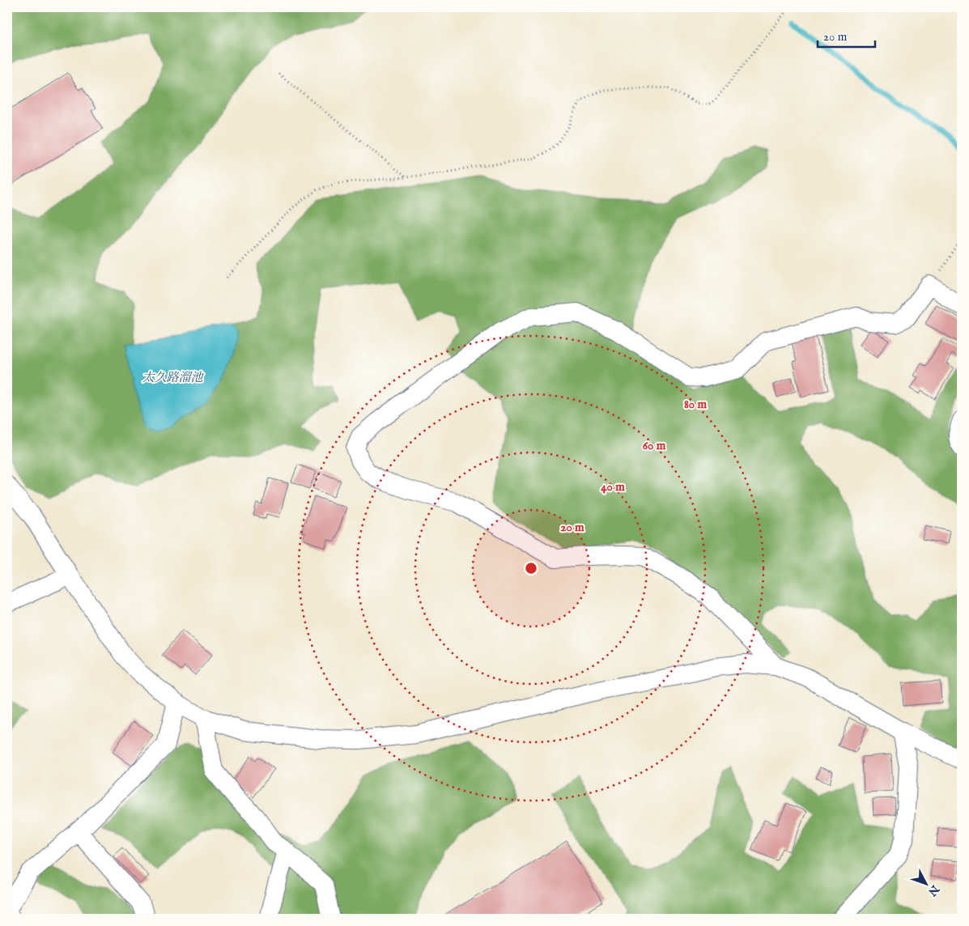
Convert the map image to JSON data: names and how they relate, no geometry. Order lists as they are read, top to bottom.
{
  "water": ["太久路溜池"],
  "scale_bar": "20 m",
  "north": "bottom right",
  "rings": [
    "80 m",
    "60 m",
    "40 m",
    "20 m"
  ]
}
